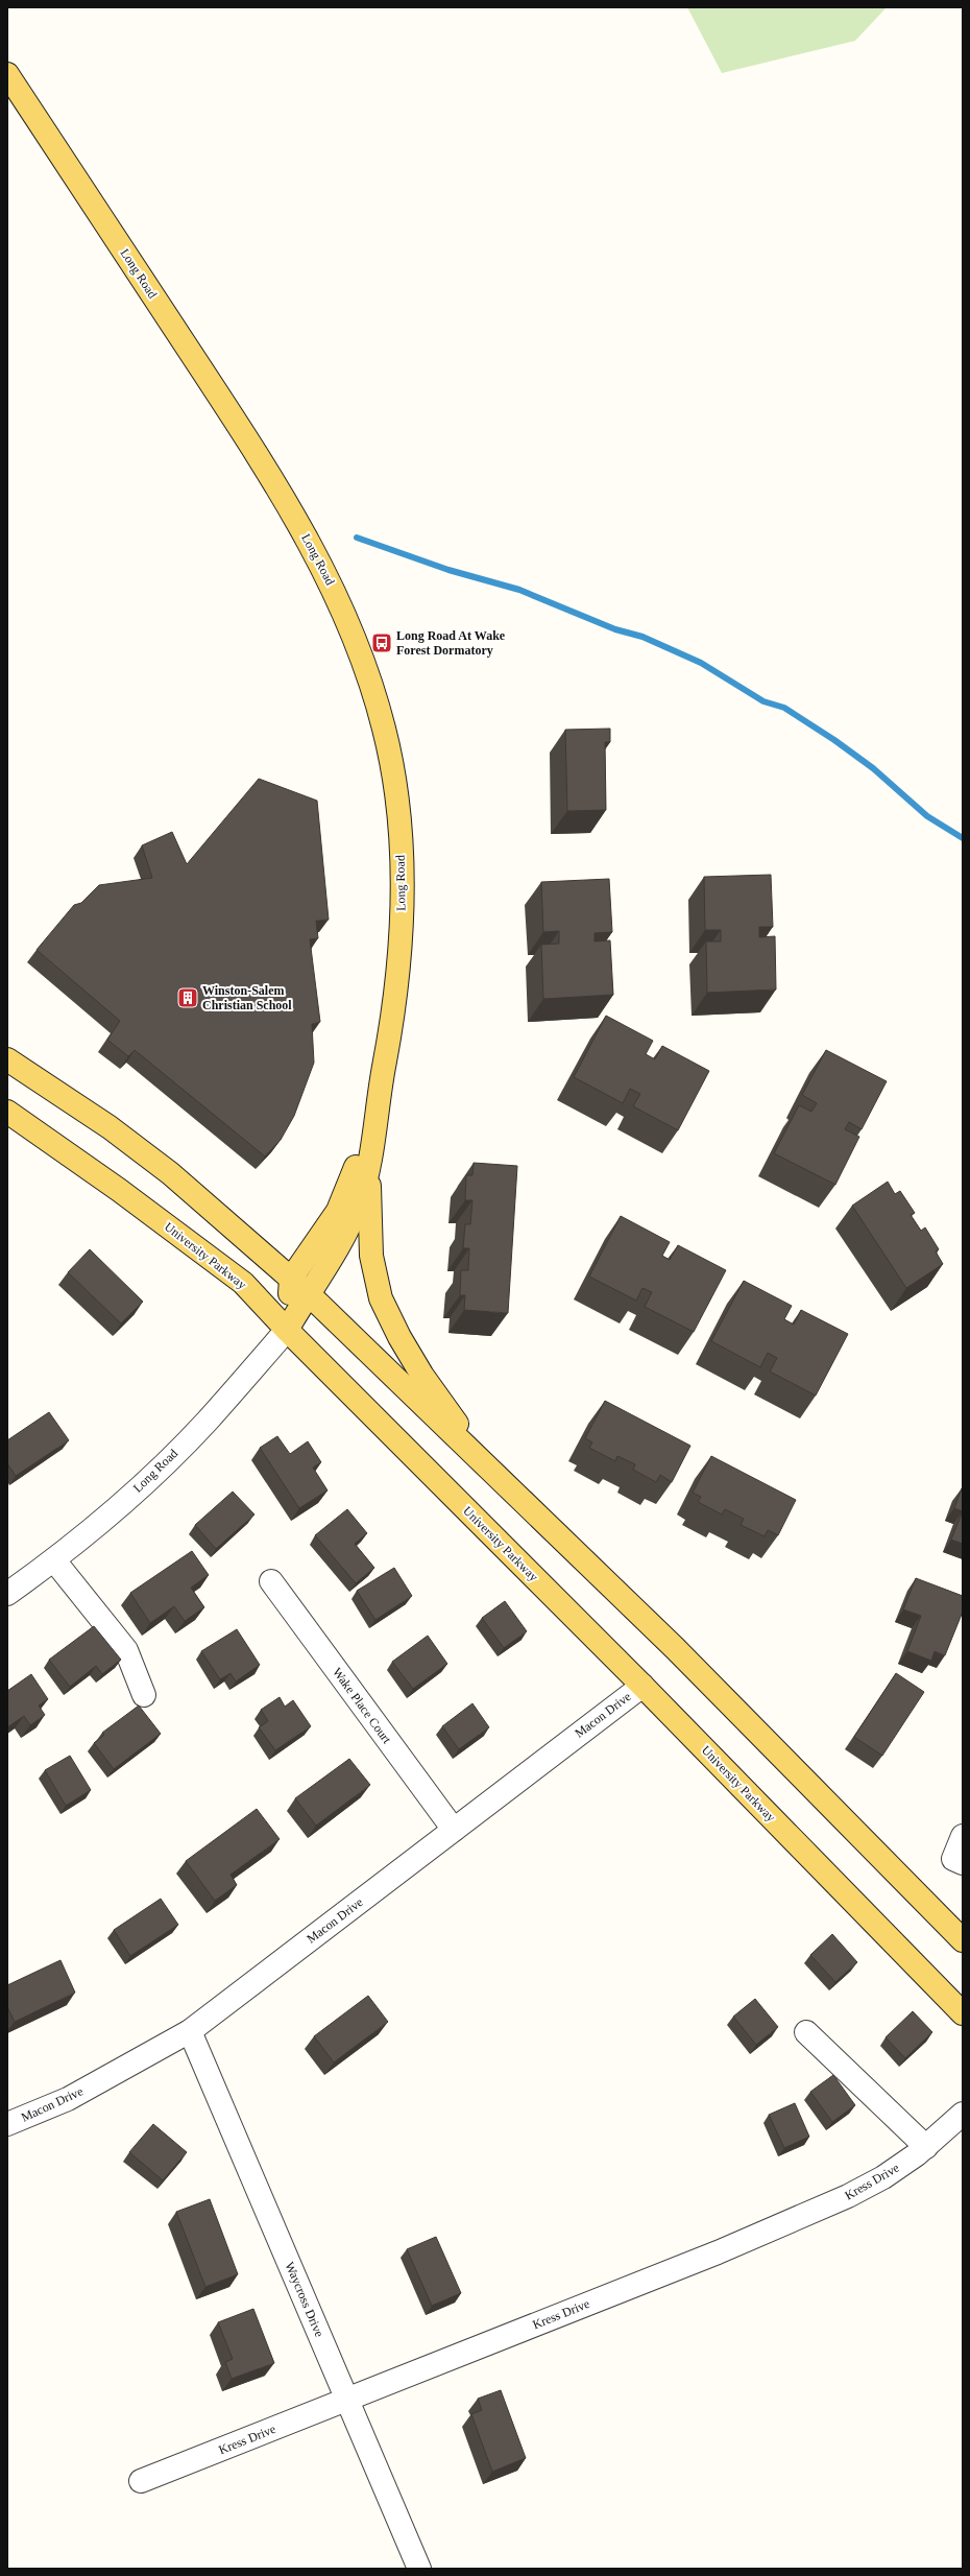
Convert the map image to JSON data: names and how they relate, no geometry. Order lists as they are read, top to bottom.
{
  "streets": {
    "main road": ["Long Road", "University Parkway"],
    "street": [
      "Wake Place Court",
      "Macon Drive",
      "Kress Drive",
      "Waycross Drive"
    ]
  },
  "crossings": [
    ["Long Road", "University Parkway"],
    ["University Parkway", "Macon Drive"],
    ["Wake Place Court", "Macon Drive"],
    ["Macon Drive", "Waycross Drive"],
    ["Kress Drive", "Waycross Drive"]
  ],
  "places": {
    "bus stop": ["Long Road At Wake Forest Dormatory"],
    "building": ["Winston-Salem Christian School"]
  }
}
